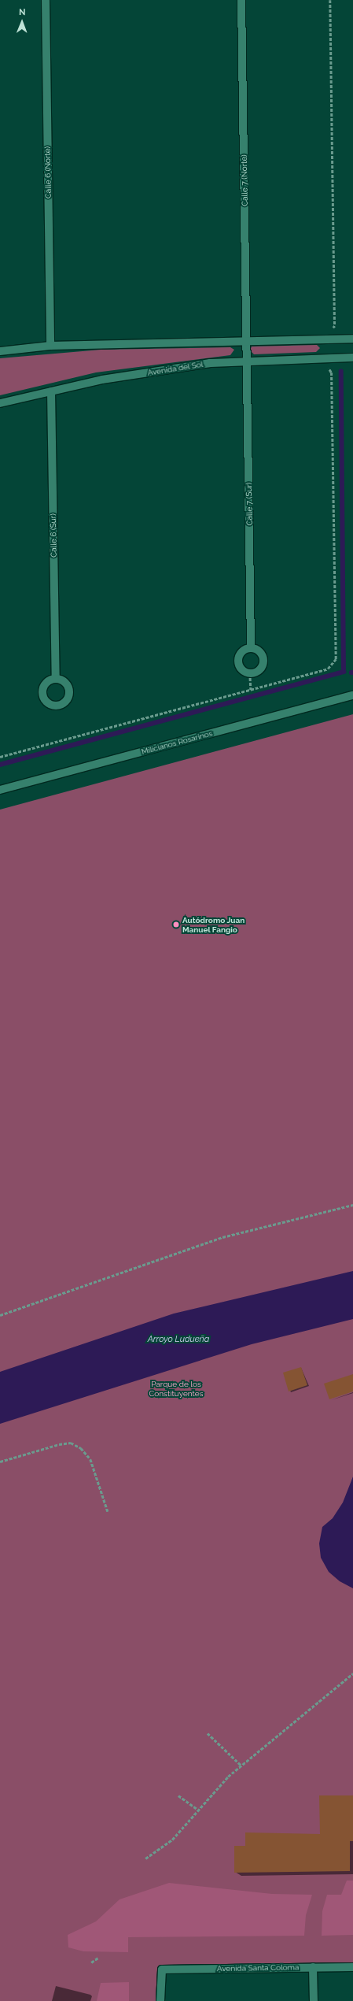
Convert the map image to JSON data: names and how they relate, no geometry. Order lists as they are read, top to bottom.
{
  "streets": {
    "street": [
      "Calle 6 (Norte)",
      "Calle 7 (Norte)",
      "Avenida del Sol",
      "Calle 7 (Sur)",
      "Calle 6 (Sur)",
      "Milicianos Rosarinos",
      "Avenida Santa Coloma"
    ]
  },
  "crossings": [
    ["Calle 7 (Norte)", "Avenida del Sol"],
    ["Calle 7 (Norte)", "Calle 7 (Sur)"],
    ["Avenida del Sol", "Calle 7 (Sur)"],
    ["Avenida del Sol", "Calle 6 (Sur)"]
  ],
  "water": ["Arroyo Ludueña"],
  "parks": ["Parque de los Constituyentes"],
  "places": ["Autódromo Juan Manuel Fangio"],
  "north": "top"
}
